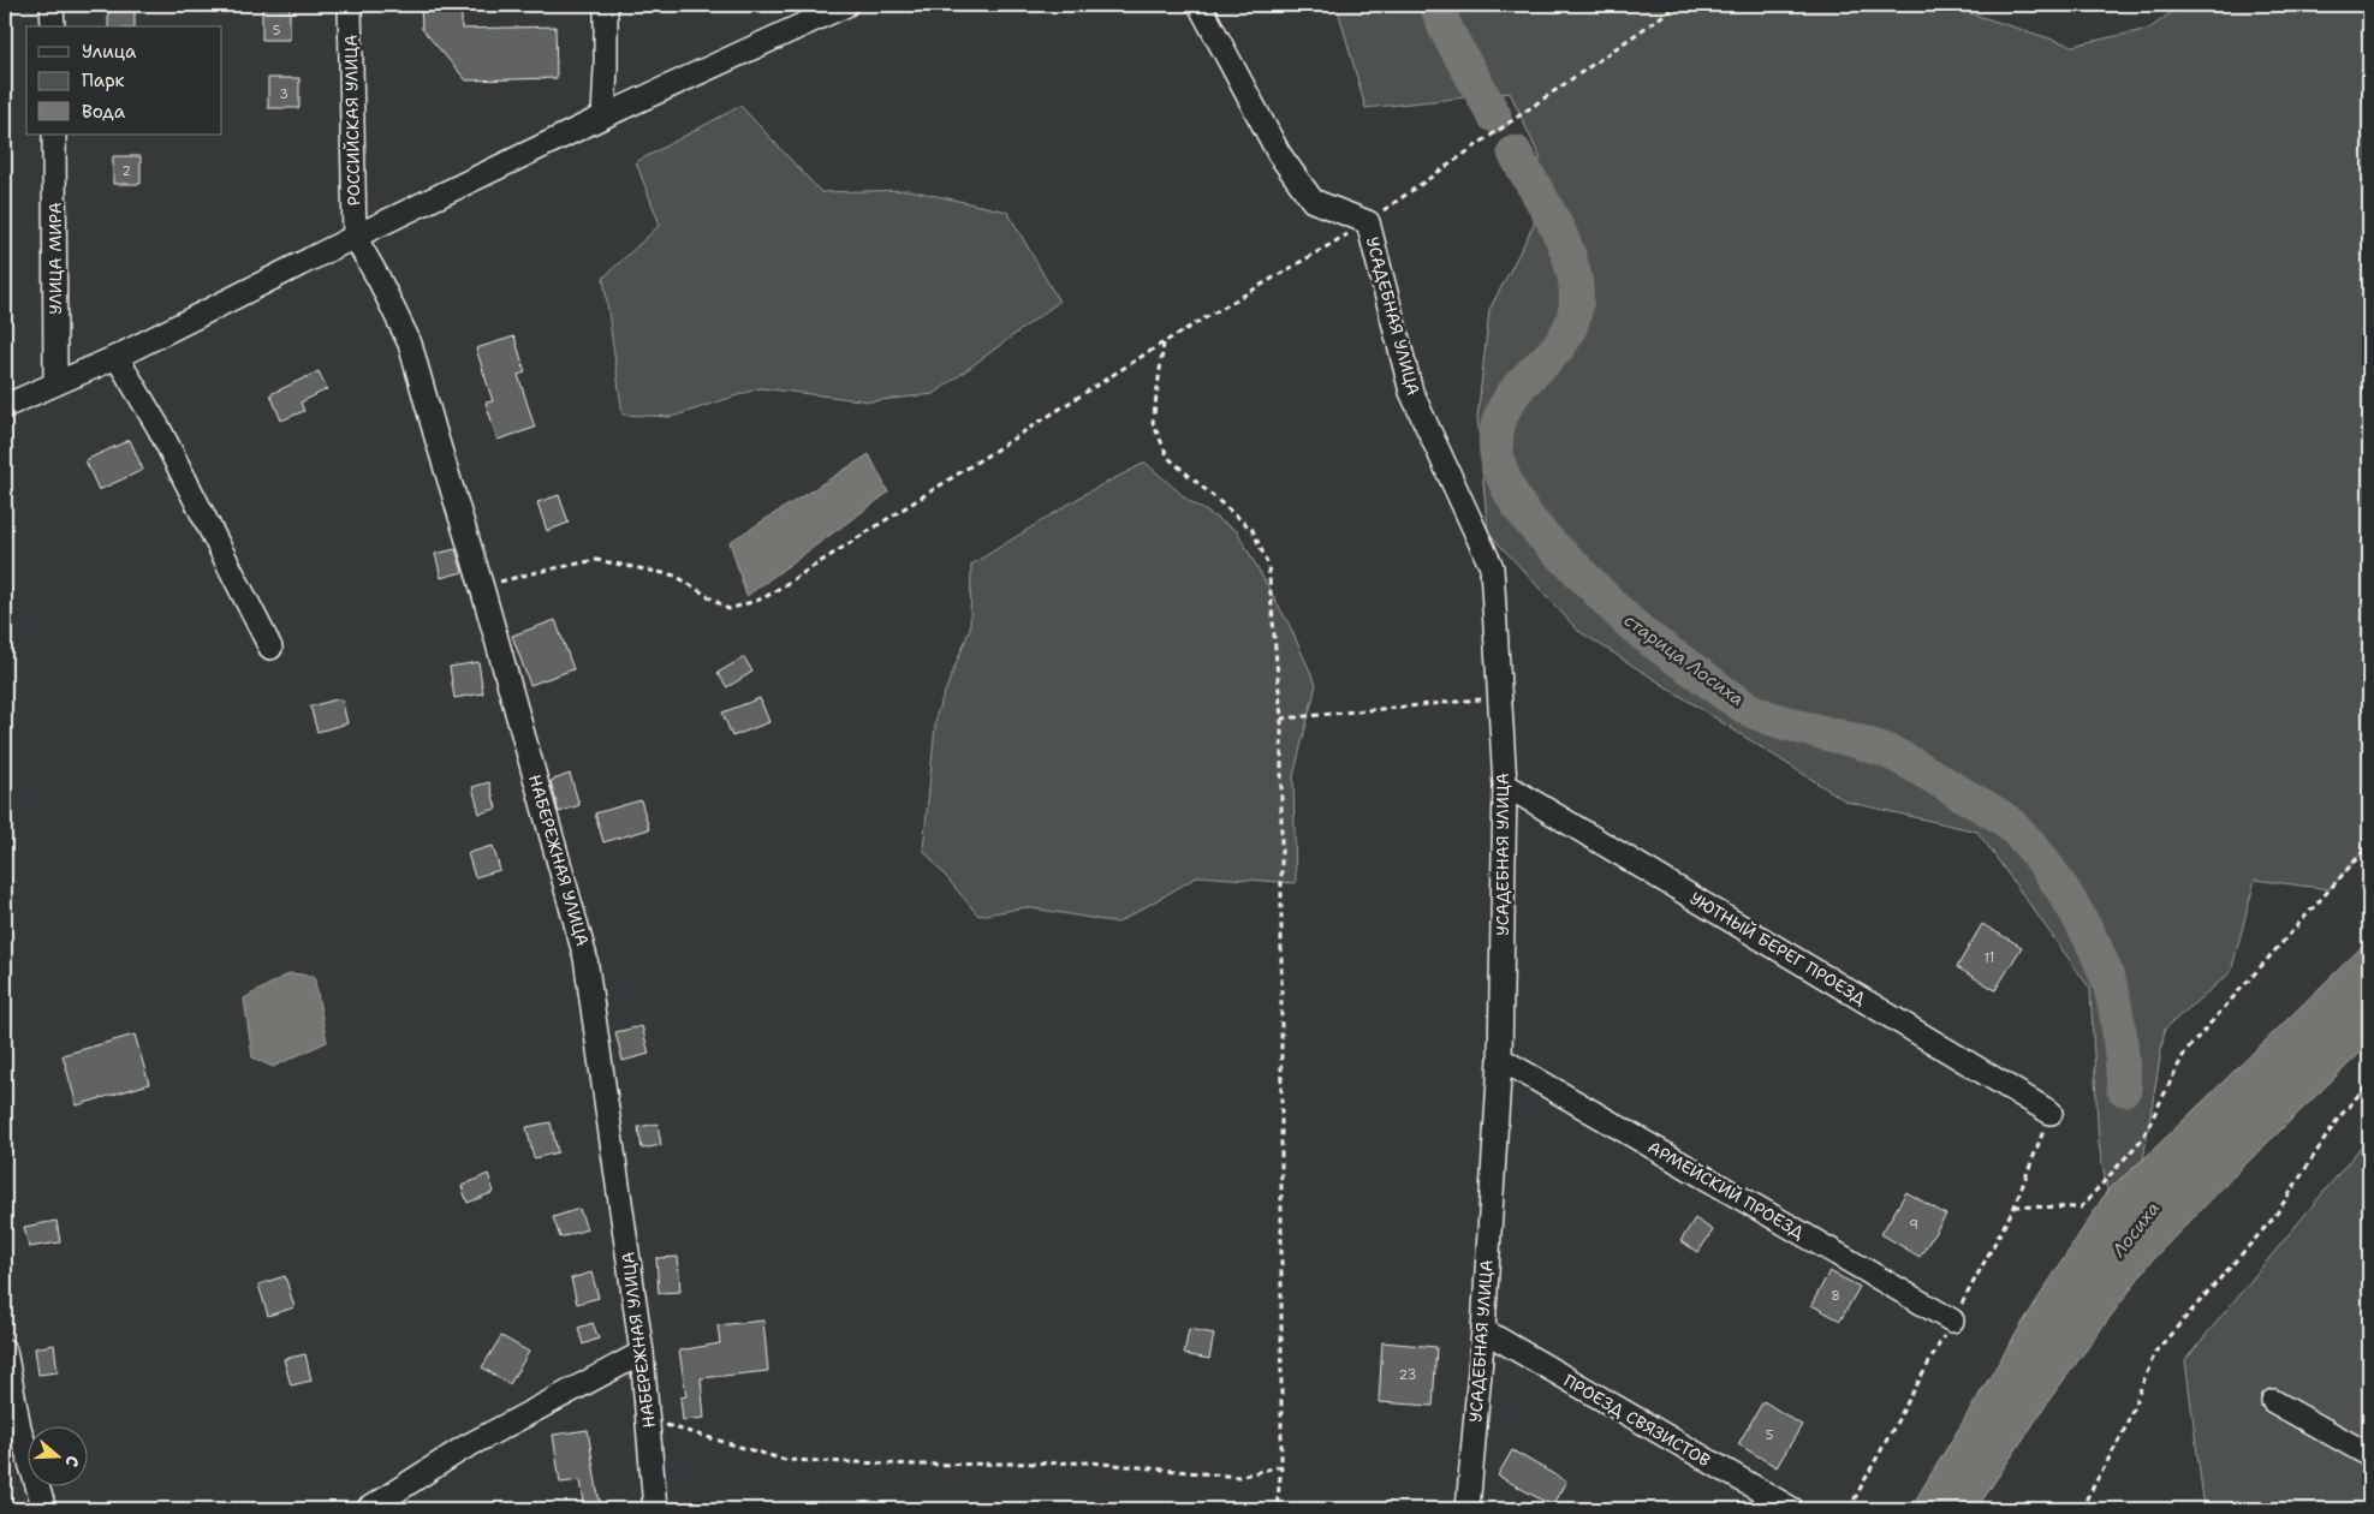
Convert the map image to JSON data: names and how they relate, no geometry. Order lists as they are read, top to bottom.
{
  "streets": {
    "street": [
      "РОССИЙСКАЯ УЛИЦА",
      "УЛИЦА МИРА",
      "УСАДЕБНАЯ УЛИЦА",
      "НАБЕРЕЖНАЯ УЛИЦА",
      "УЮТНЫЙ БЕРЕГ ПРОЕЗД",
      "АРМЕЙСКИЙ ПРОЕЗД",
      "ПРОЕЗД СВЯЗИСТОВ"
    ]
  },
  "crossings": [
    ["РОССИЙСКАЯ УЛИЦА", "НАБЕРЕЖНАЯ УЛИЦА"],
    ["УСАДЕБНАЯ УЛИЦА", "УЮТНЫЙ БЕРЕГ ПРОЕЗД"],
    ["УСАДЕБНАЯ УЛИЦА", "АРМЕЙСКИЙ ПРОЕЗД"],
    ["УСАДЕБНАЯ УЛИЦА", "ПРОЕЗД СВЯЗИСТОВ"]
  ],
  "water": ["старица Лосиха", "Лосиха"],
  "house_numbers": [
    "5",
    "3",
    "2",
    "11",
    "9",
    "8",
    "23",
    "5"
  ],
  "legend": ["Улица", "Парк", "Вода"],
  "north": "right"
}
